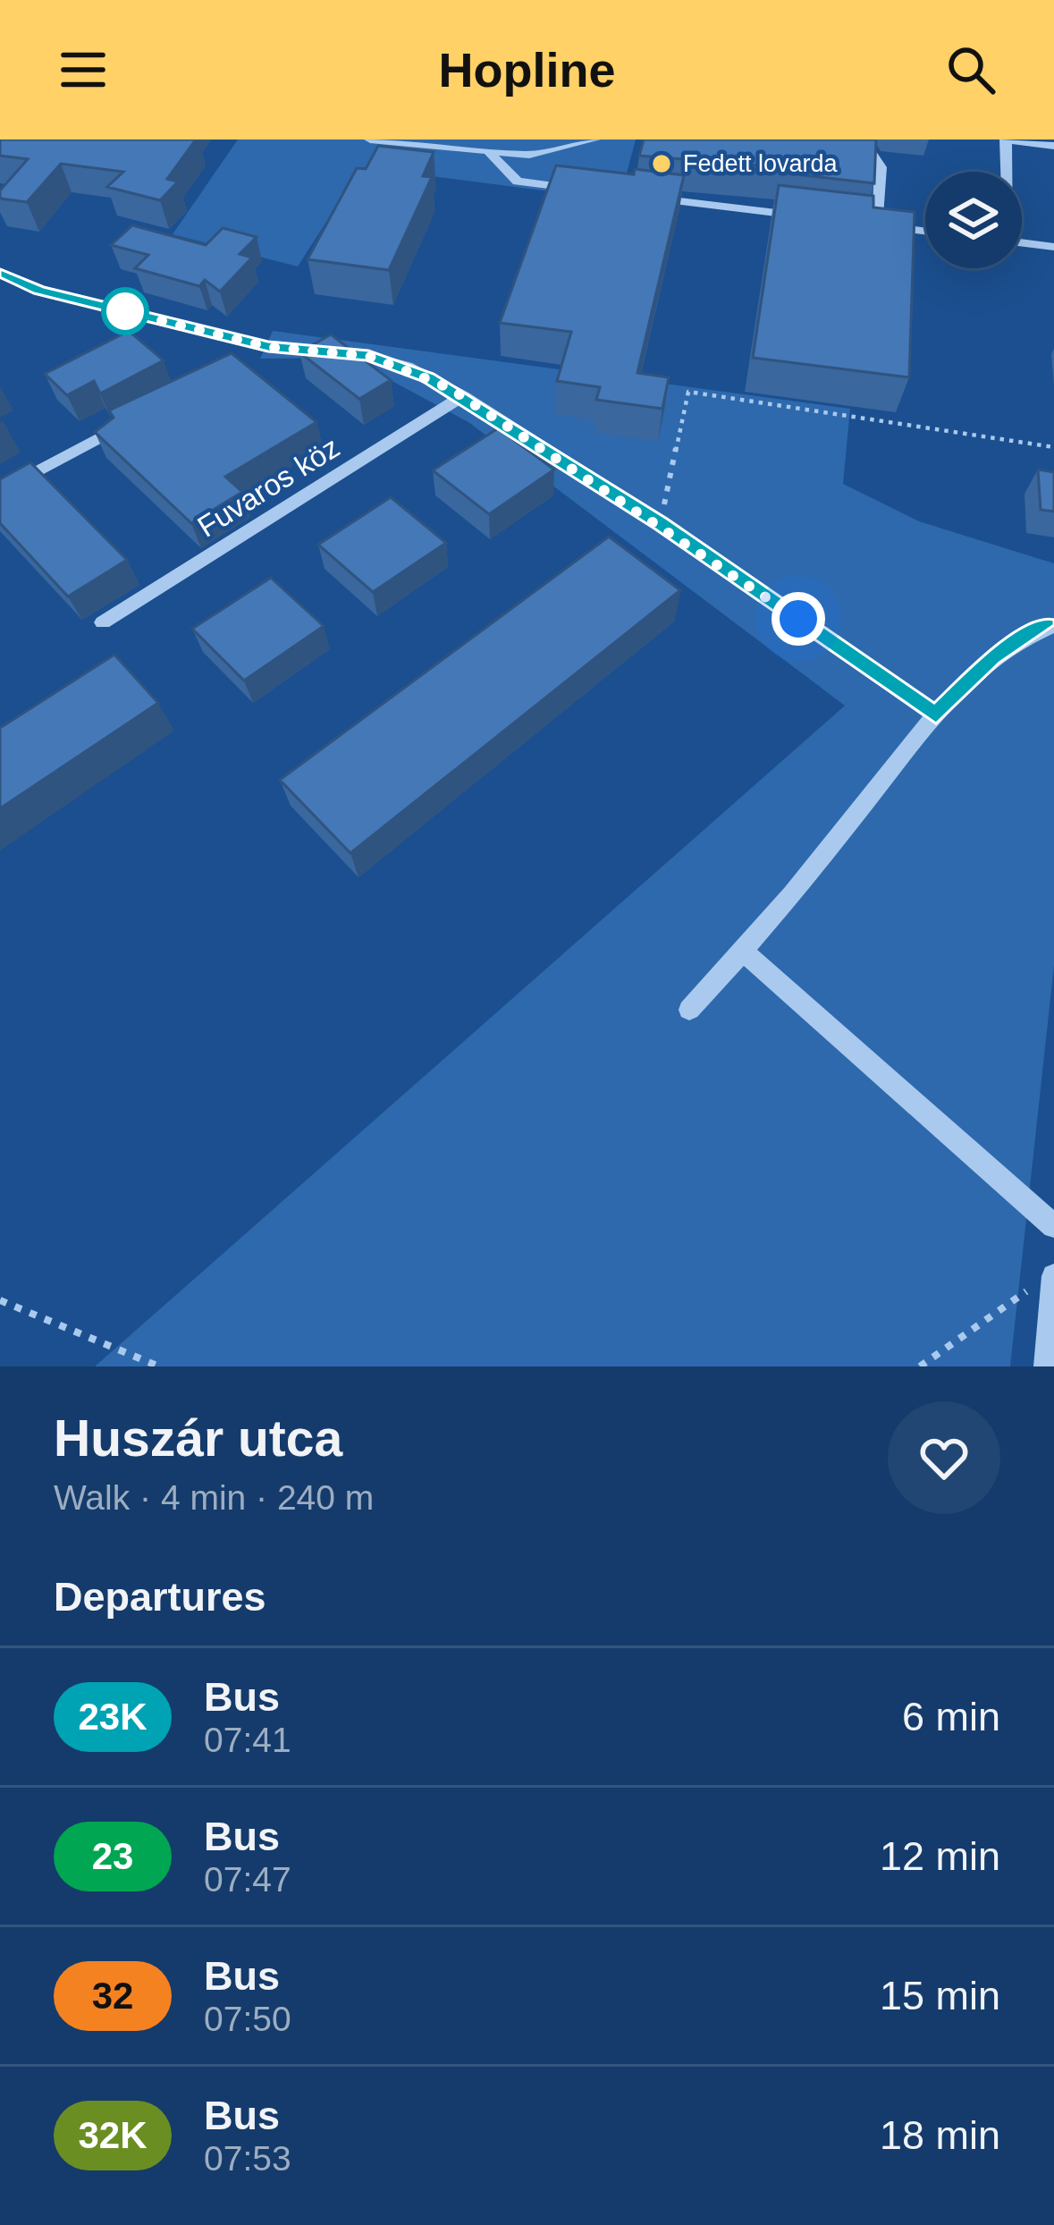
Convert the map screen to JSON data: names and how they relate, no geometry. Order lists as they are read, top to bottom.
{
  "streets": {
    "street": ["Fuvaros köz"]
  },
  "places": ["Fedett lovarda"],
  "lines": ["bus line 23K"],
  "page": {
    "header": "Hopline",
    "heading": [
      ["Huszár utca", "Walk · 4 min · 240 m"],
      "Departures"
    ],
    "list": [
      {
        "mark": "23K",
        "name": "Bus",
        "note": "07:41",
        "value": "6 min"
      },
      {
        "mark": "23",
        "name": "Bus",
        "note": "07:47",
        "value": "12 min"
      },
      {
        "mark": "32",
        "name": "Bus",
        "note": "07:50",
        "value": "15 min"
      },
      {
        "mark": "32K",
        "name": "Bus",
        "note": "07:53",
        "value": "18 min"
      }
    ]
  }
}
